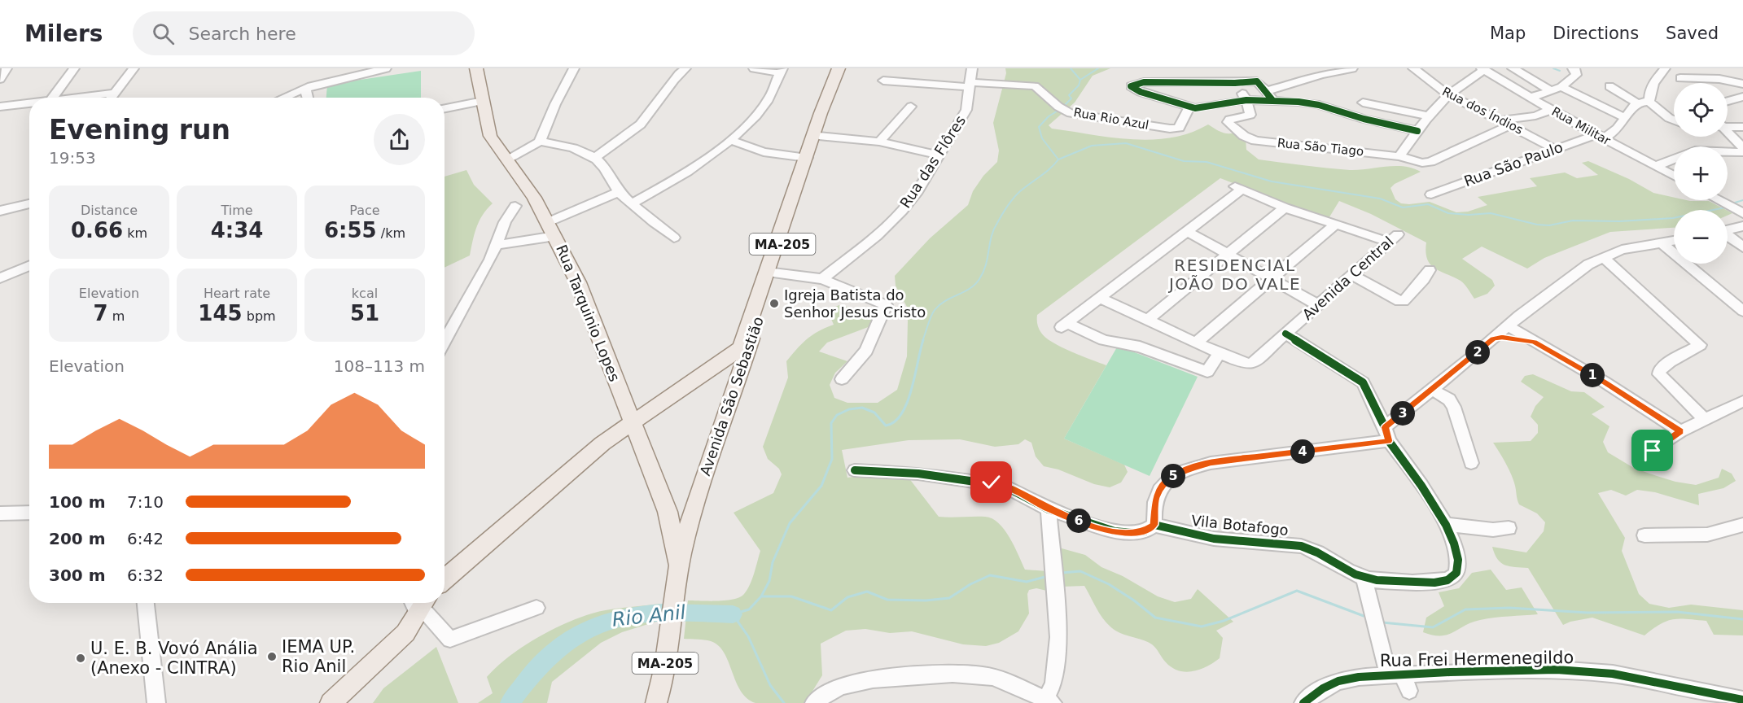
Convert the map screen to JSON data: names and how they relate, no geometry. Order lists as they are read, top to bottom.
{
  "streets": {
    "main road": ["MA-205", "Rua Tarquinio Lopes", "Avenida São Sebastião"],
    "street": [
      "Rua dos Índios",
      "Rua Rio Azul",
      "Rua Militar",
      "Rua São Tiago",
      "Rua das Flôres",
      "Rua São Paulo",
      "Avenida Central",
      "Vila Botafogo",
      "Rua Frei Hermenegildo"
    ]
  },
  "crossings": [
    ["Rua dos Índios", "Rua São Tiago"],
    ["Rua dos Índios", "Rua São Paulo"],
    ["Rua Rio Azul", "Rua das Flôres"],
    ["Rua Militar", "Rua São Paulo"],
    ["Rua Tarquinio Lopes", "Avenida São Sebastião"]
  ],
  "districts": ["RESIDENCIAL JOÃO DO VALE"],
  "water": ["Rio Anil"],
  "places": ["Igreja Batista do Senhor Jesus Cristo", "IEMA UP. Rio Anil", "U. E. B. Vovó Anália (Anexo - CINTRA)"],
  "page": {
    "header": "Milers",
    "search": "Search here",
    "nav": ["Map", "Directions", "Saved"],
    "map_buttons": ["+", "−"],
    "heading": ["Evening run", "19:53"],
    "stats": [
      ["Distance", "0.66 km"],
      ["Time", "4:34"],
      ["Pace", "6:55 /km"],
      ["Elevation", "7 m"],
      ["Heart rate", "145 bpm"],
      ["kcal", "51"]
    ],
    "pins": [
      "2",
      "1",
      "3",
      "4",
      "5",
      "6"
    ],
    "chart": ["Elevation", "108–113 m"],
    "list": [
      {
        "name": "100 m",
        "note": "7:10"
      },
      {
        "name": "200 m",
        "note": "6:42"
      },
      {
        "name": "300 m",
        "note": "6:32"
      }
    ]
  }
}
